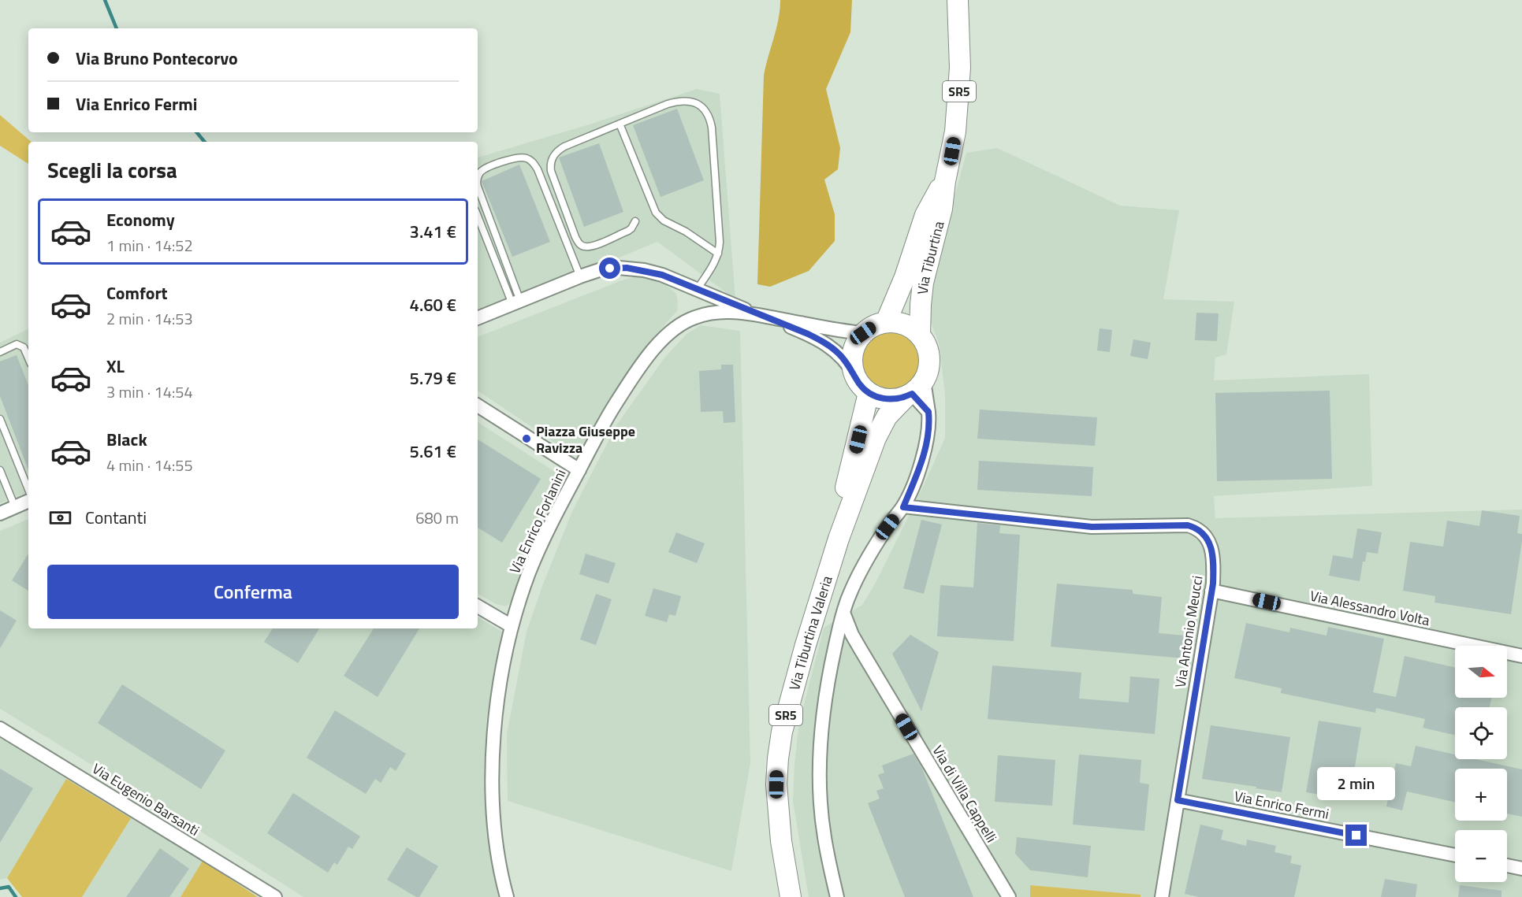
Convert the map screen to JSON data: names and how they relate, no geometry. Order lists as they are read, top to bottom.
{
  "streets": {
    "main road": ["SR5", "Via Tiburtina", "Via Tiburtina Valeria"],
    "street": [
      "Via Enrico Forlanini",
      "Via Alessandro Volta",
      "Via Antonio Meucci",
      "Via di Villa Cappelli",
      "Via Eugenio Barsanti",
      "Via Enrico Fermi"
    ]
  },
  "crossings": [
    ["Via Tiburtina", "Via Tiburtina Valeria"],
    ["Via Alessandro Volta", "Via Antonio Meucci"],
    ["Via Antonio Meucci", "Via Enrico Fermi"]
  ],
  "places": ["Piazza Giuseppe Ravizza"],
  "north": "right",
  "page": {
    "banner": ["Via Bruno Pontecorvo", "Via Enrico Fermi"],
    "heading": "Scegli la corsa",
    "list": [
      {
        "name": "Economy",
        "note": "1 min · 14:52",
        "value": "3.41 €"
      },
      {
        "name": "Comfort",
        "note": "2 min · 14:53",
        "value": "4.60 €"
      },
      {
        "name": "XL",
        "note": "3 min · 14:54",
        "value": "5.79 €"
      },
      {
        "name": "Black",
        "note": "4 min · 14:55",
        "value": "5.61 €"
      }
    ],
    "pay": ["Contanti", "680 m"],
    "buttons": "Conferma",
    "map_buttons": ["+", "−"],
    "bubble": "2 min"
  }
}
